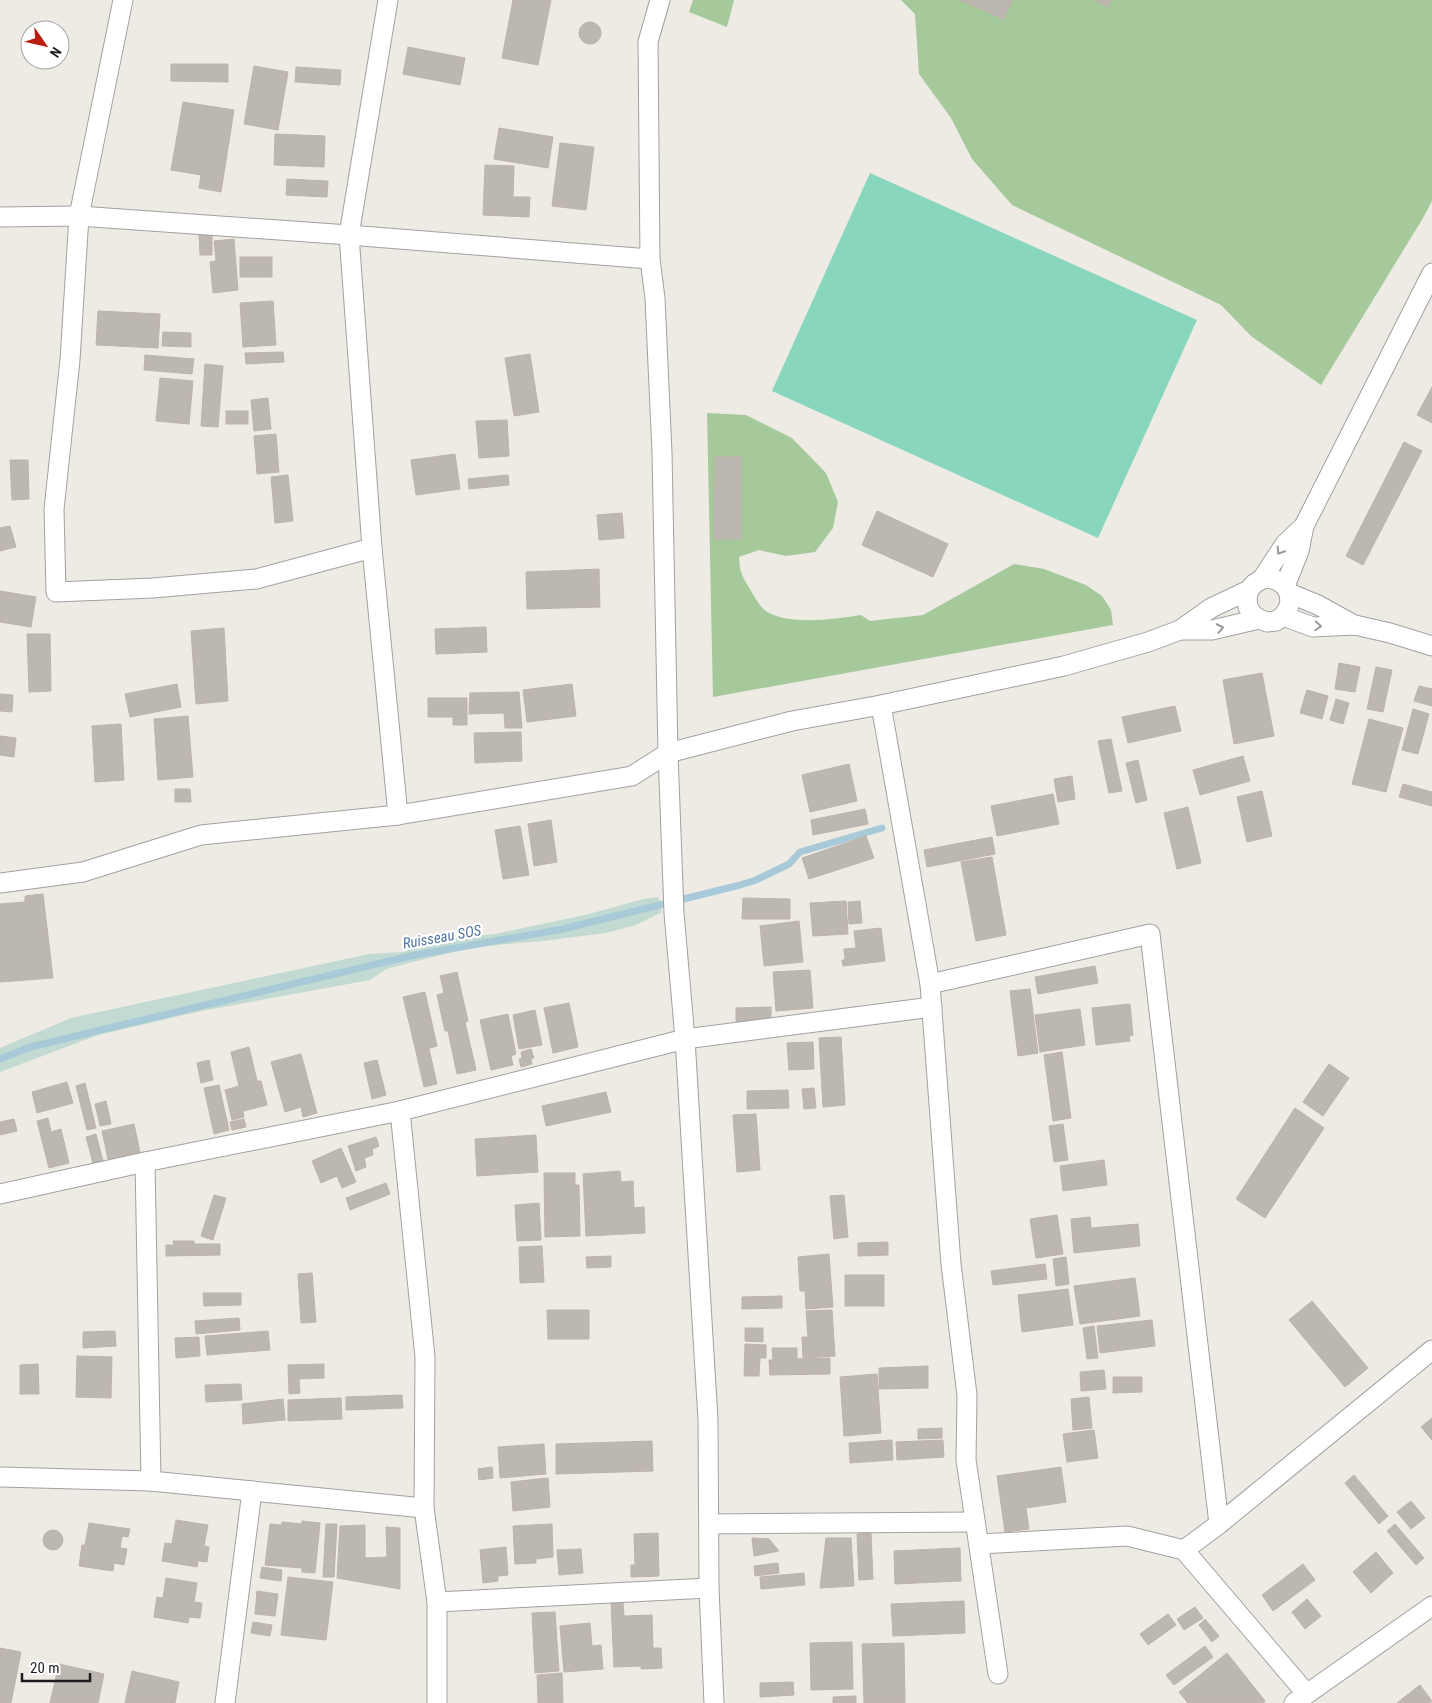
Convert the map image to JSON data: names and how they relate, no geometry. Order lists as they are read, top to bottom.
{
  "water": ["Ruisseau SOS"],
  "scale_bar": "20 m",
  "north": "bottom right"
}
